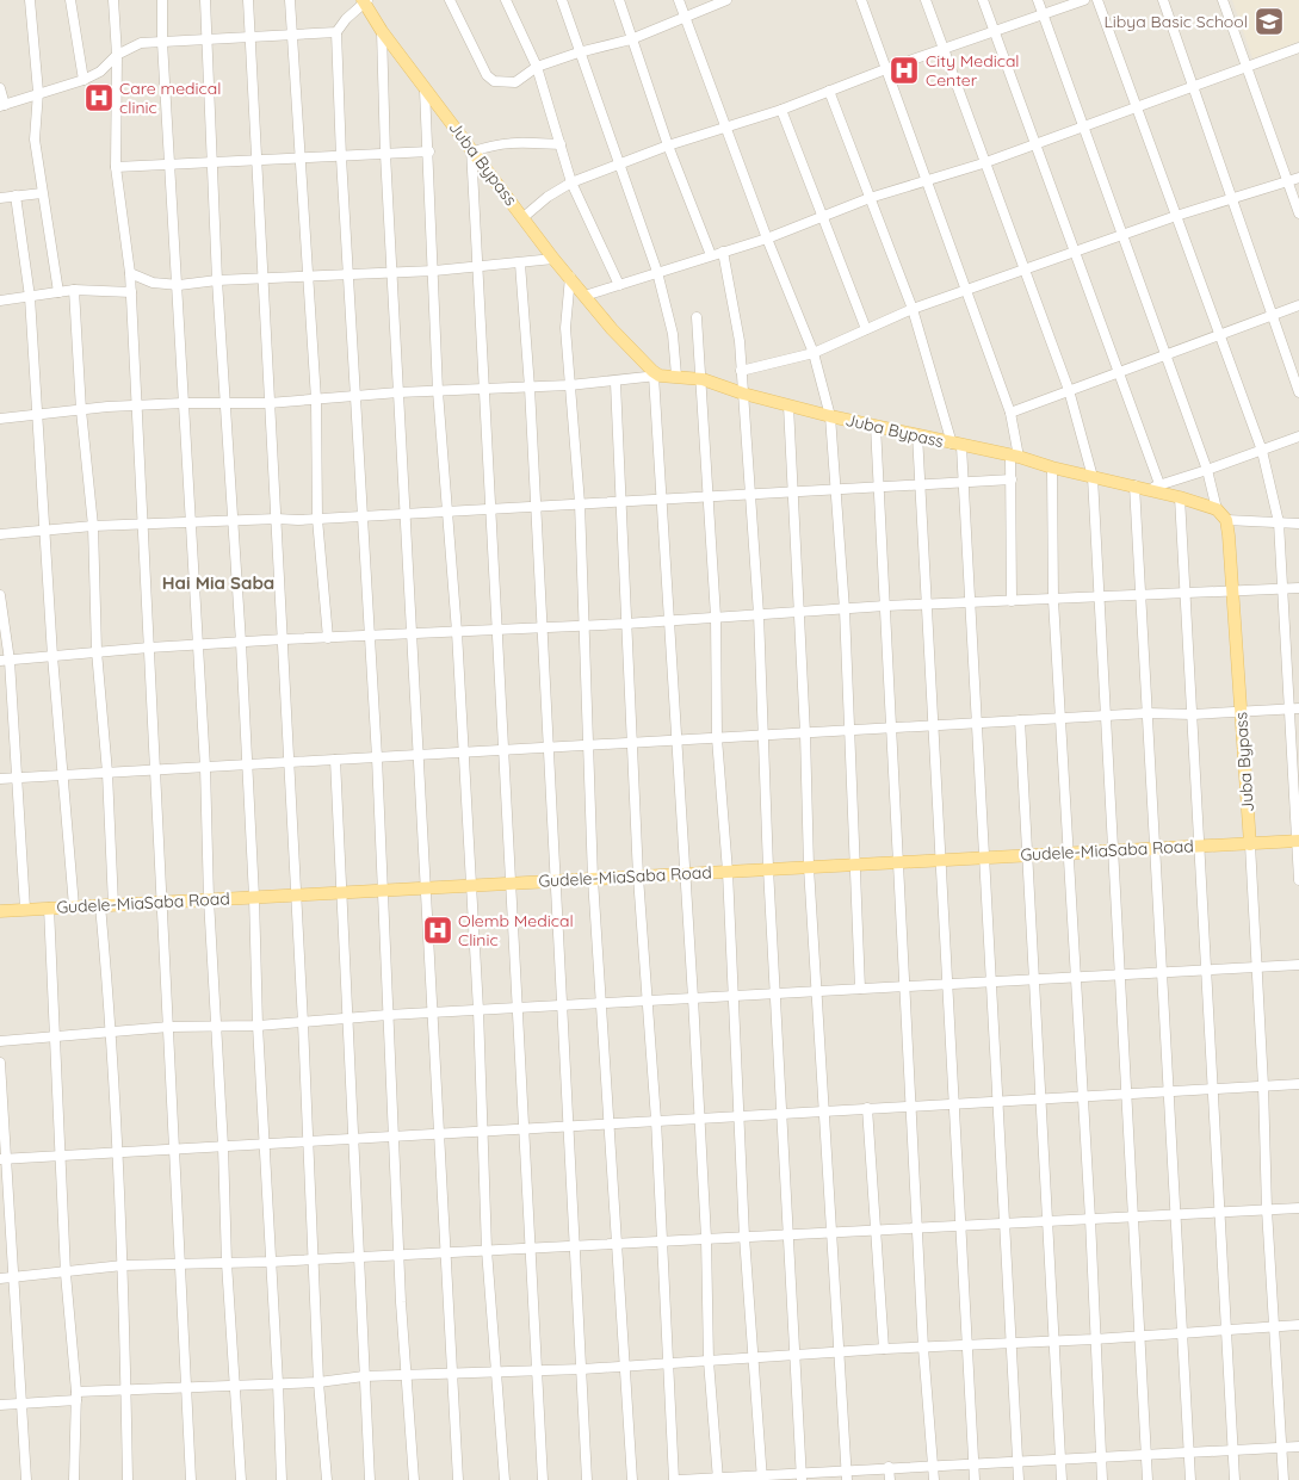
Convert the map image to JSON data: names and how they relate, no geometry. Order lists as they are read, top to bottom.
{
  "streets": {
    "main road": ["Juba Bypass", "Gudele-MiaSaba Road"]
  },
  "crossings": [
    ["Juba Bypass", "Gudele-MiaSaba Road"]
  ],
  "districts": ["Hai Mia Saba"],
  "places": {
    "school or university": ["Libya Basic School"],
    "hospital": ["City Medical Center", "Care medical clinic", "Olemb Medical Clinic"]
  }
}
